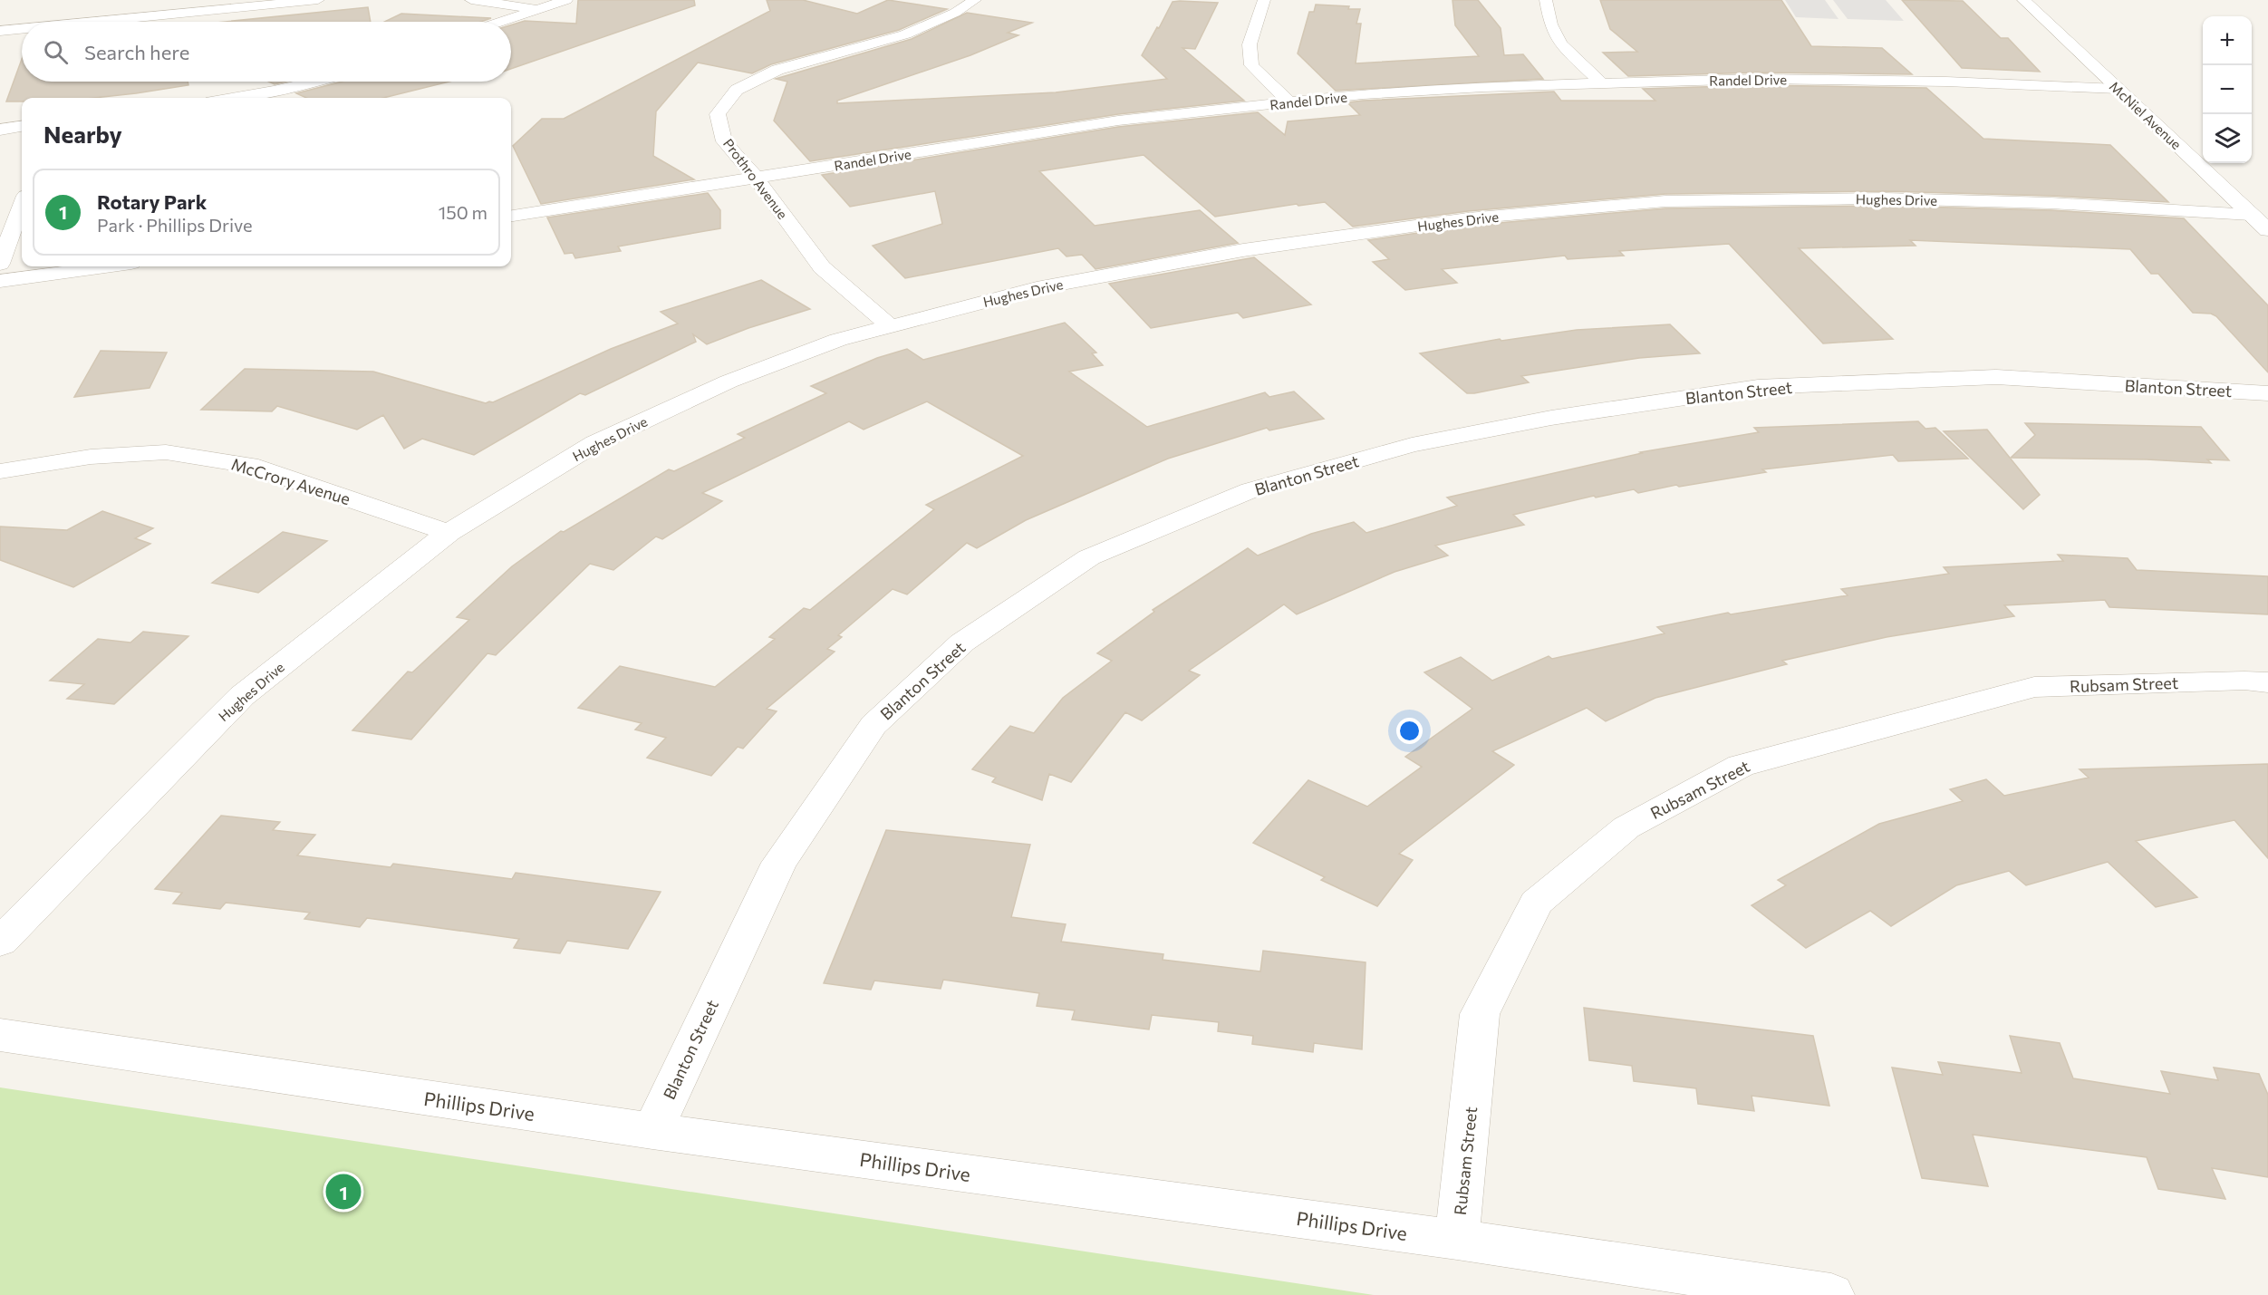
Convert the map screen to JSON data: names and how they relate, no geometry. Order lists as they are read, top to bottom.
{
  "streets": {
    "street": [
      "Randel Drive",
      "McNiel Avenue",
      "Prothro Avenue",
      "Hughes Drive",
      "Blanton Street",
      "McCrory Avenue",
      "Rubsam Street",
      "Phillips Drive"
    ]
  },
  "crossings": [
    ["Randel Drive", "McNiel Avenue"],
    ["Randel Drive", "Prothro Avenue"],
    ["McNiel Avenue", "Hughes Drive"],
    ["Prothro Avenue", "Hughes Drive"],
    ["Hughes Drive", "McCrory Avenue"],
    ["Blanton Street", "Phillips Drive"],
    ["Rubsam Street", "Phillips Drive"]
  ],
  "page": {
    "map_buttons": ["+", "−"],
    "search": "Search here",
    "heading": "Nearby",
    "list": [
      {
        "mark": "1",
        "name": "Rotary Park",
        "note": "Park · Phillips Drive",
        "value": "150 m"
      }
    ],
    "pins": "1"
  }
}
